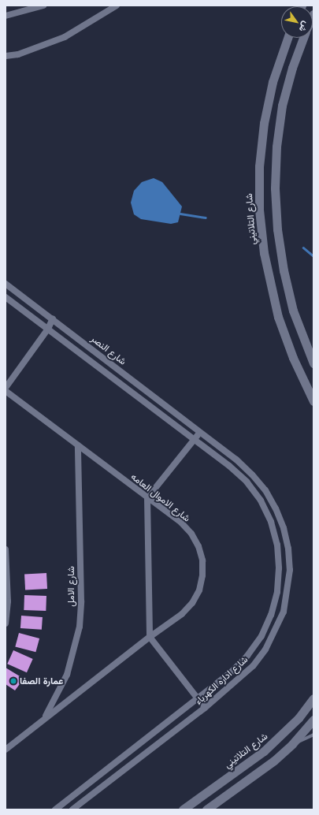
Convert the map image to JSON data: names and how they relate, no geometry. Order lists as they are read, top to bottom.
{
  "streets": {
    "main road": ["شارع التلاتيني"],
    "street": [
      "شارع النصر",
      "شارع الاموال العامه",
      "شارع الامل",
      "شارع اداره الكهرباء"
    ]
  },
  "crossings": [
    ["شارع النصر", "شارع اداره الكهرباء"],
    ["شارع الاموال العامه", "شارع الامل"]
  ],
  "places": ["عمارة الصفا"],
  "north": "bottom right"
}
